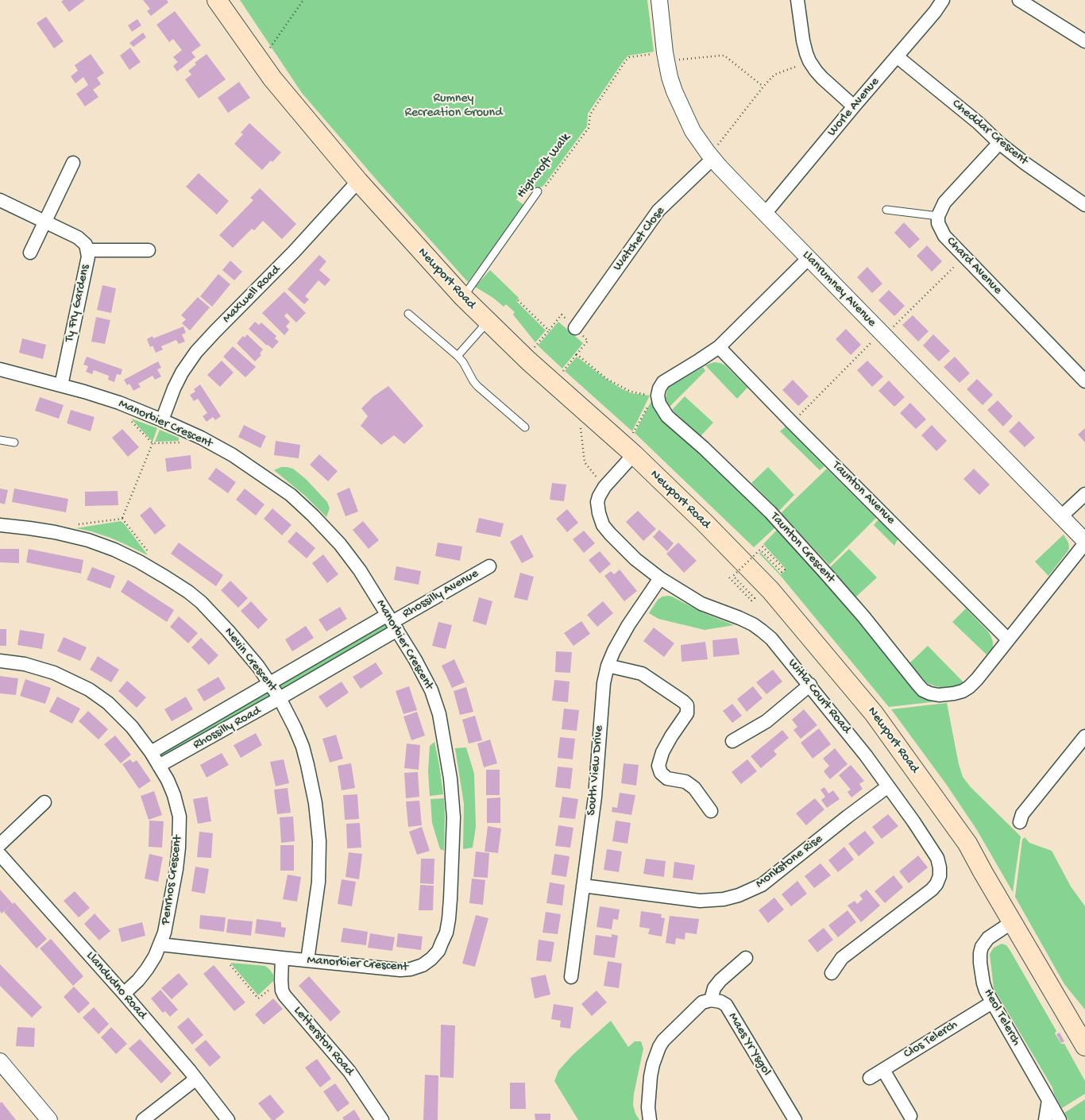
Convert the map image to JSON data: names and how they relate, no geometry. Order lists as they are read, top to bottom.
{
  "streets": {
    "main road": ["Newport Road"],
    "street": [
      "Worle Avenue",
      "Cheddar Crescent",
      "Watchet Close",
      "Chard Avenue",
      "Llanrumney Avenue",
      "Maxwell Road",
      "Ty Fry Gardens",
      "Manorbier Crescent",
      "Taunton Avenue",
      "Taunton Crescent",
      "Rhossilly Avenue",
      "Nevin Crescent",
      "Witla Court Road",
      "Rhossilly Road",
      "South View Drive",
      "Monkstone Rise",
      "Penrhos Crescent",
      "Llandudno Road",
      "Heol Telerch",
      "Clos Telerch",
      "Letterston Road",
      "Maes Yr Ysgol"
    ],
    "lane": ["Highcroft Walk"]
  },
  "crossings": [
    ["Worle Avenue", "Cheddar Crescent"],
    ["Worle Avenue", "Llanrumney Avenue"],
    ["Highcroft Walk", "Newport Road"],
    ["Highcroft Walk", "Llanrumney Avenue"],
    ["Watchet Close", "Llanrumney Avenue"],
    ["Newport Road", "Maxwell Road"],
    ["Newport Road", "Witla Court Road"],
    ["Newport Road", "Heol Telerch"],
    ["Llanrumney Avenue", "Taunton Crescent"],
    ["Maxwell Road", "Manorbier Crescent"],
    ["Ty Fry Gardens", "Manorbier Crescent"],
    ["Manorbier Crescent", "Rhossilly Avenue"],
    ["Manorbier Crescent", "Nevin Crescent"],
    ["Manorbier Crescent", "Rhossilly Road"],
    ["Manorbier Crescent", "Penrhos Crescent"],
    ["Manorbier Crescent", "Letterston Road"],
    ["Taunton Avenue", "Taunton Crescent"],
    ["Rhossilly Avenue", "Rhossilly Road"],
    ["Nevin Crescent", "Rhossilly Road"],
    ["Witla Court Road", "South View Drive"],
    ["Witla Court Road", "Monkstone Rise"],
    ["Rhossilly Road", "Penrhos Crescent"],
    ["South View Drive", "Monkstone Rise"],
    ["Penrhos Crescent", "Llandudno Road"],
    ["Heol Telerch", "Clos Telerch"]
  ],
  "parks": ["Rumney Recreation Ground"]
}
